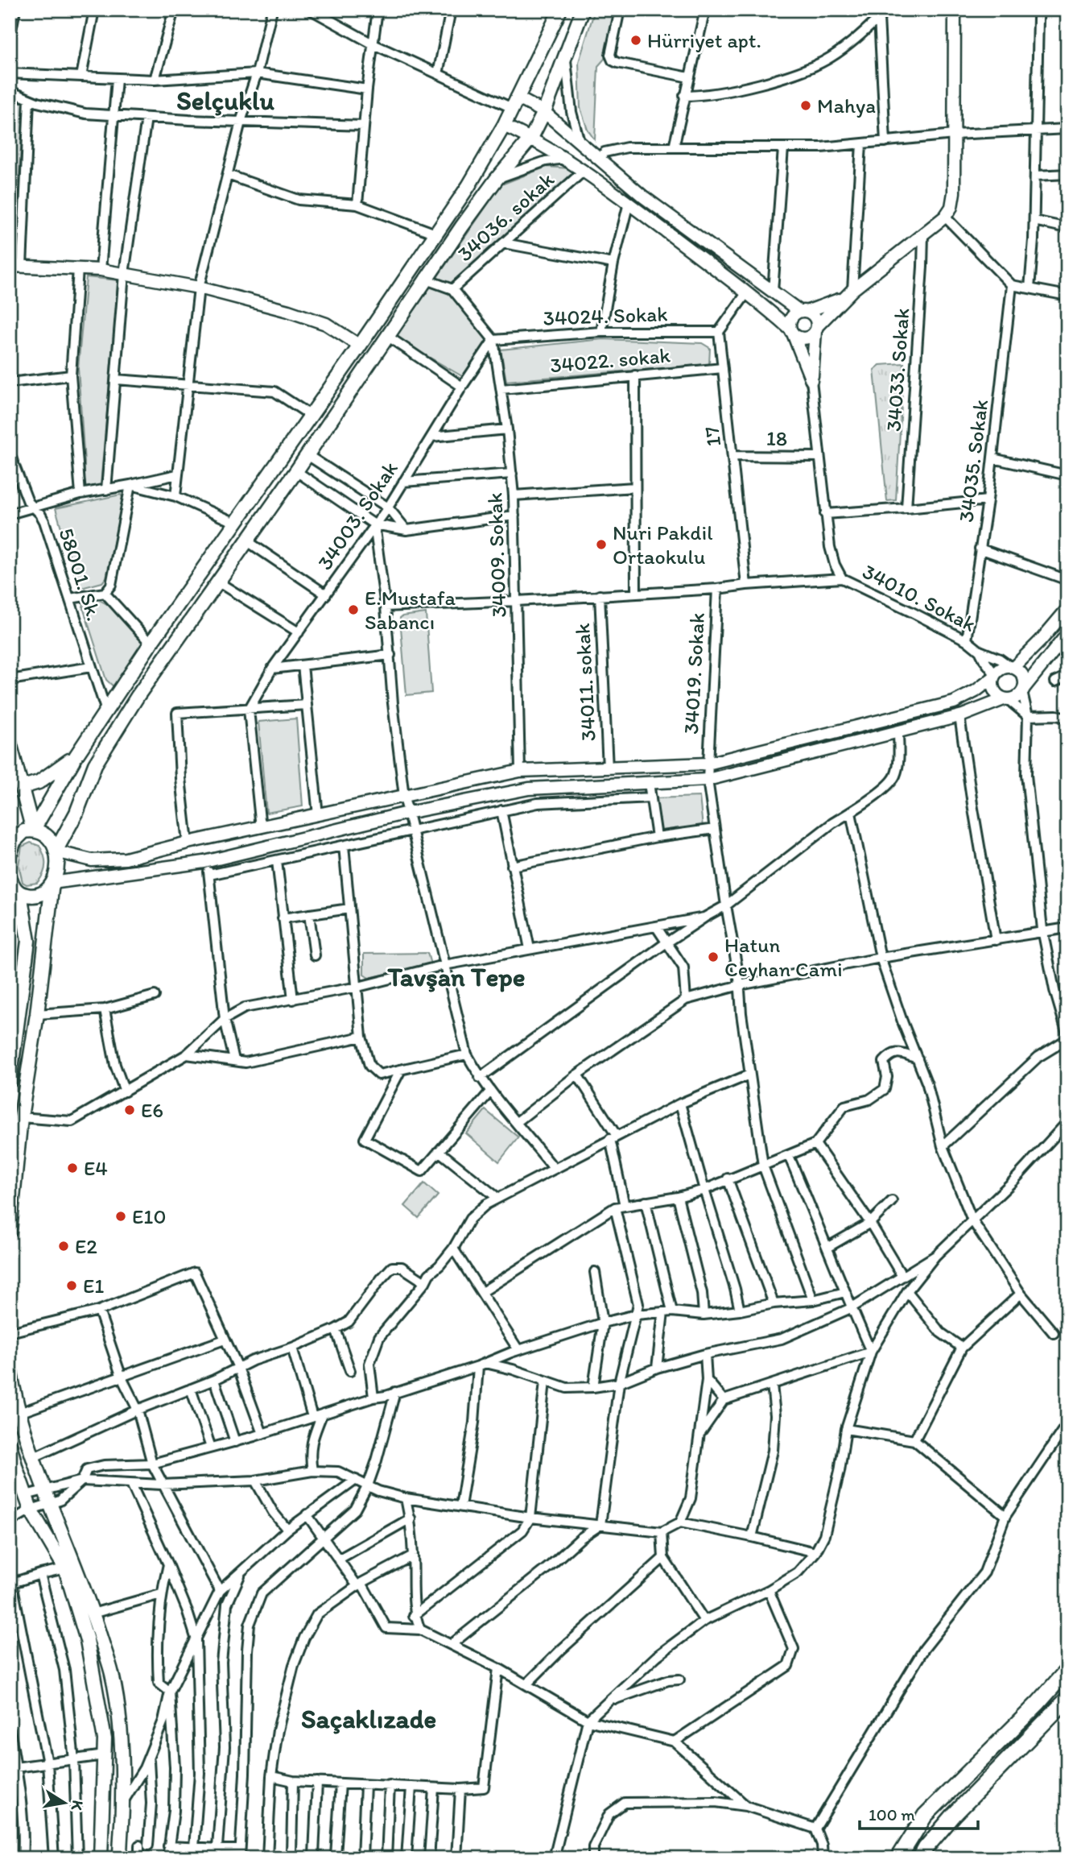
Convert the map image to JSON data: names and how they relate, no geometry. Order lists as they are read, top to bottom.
{
  "streets": {
    "street": [
      "34036. sokak",
      "34024. Sokak",
      "34022. sokak",
      "34033. Sokak",
      "17",
      "18",
      "34035. Sokak",
      "34003. Sokak",
      "34009. Sokak",
      "58001. Sk.",
      "34010. Sokak",
      "34019. Sokak",
      "34011. sokak"
    ]
  },
  "crossings": [
    ["34024. Sokak", "17"],
    ["34024. Sokak", "34003. Sokak"],
    ["34024. Sokak", "34009. Sokak"],
    ["34022. sokak", "17"],
    ["34022. sokak", "34009. Sokak"],
    ["17", "18"],
    ["34035. Sokak", "34010. Sokak"],
    ["34003. Sokak", "34009. Sokak"]
  ],
  "districts": ["Selçuklu", "Tavşan Tepe", "Saçaklızade"],
  "places": [
    "Hürriyet apt.",
    "Mahya",
    "Nuri Pakdil Ortaokulu",
    "E.Mustafa Sabancı",
    "Hatun Ceyhan Cami",
    "E6",
    "E4",
    "E10",
    "E2",
    "E1"
  ],
  "scale_bar": "100 m",
  "north": "right"
}
